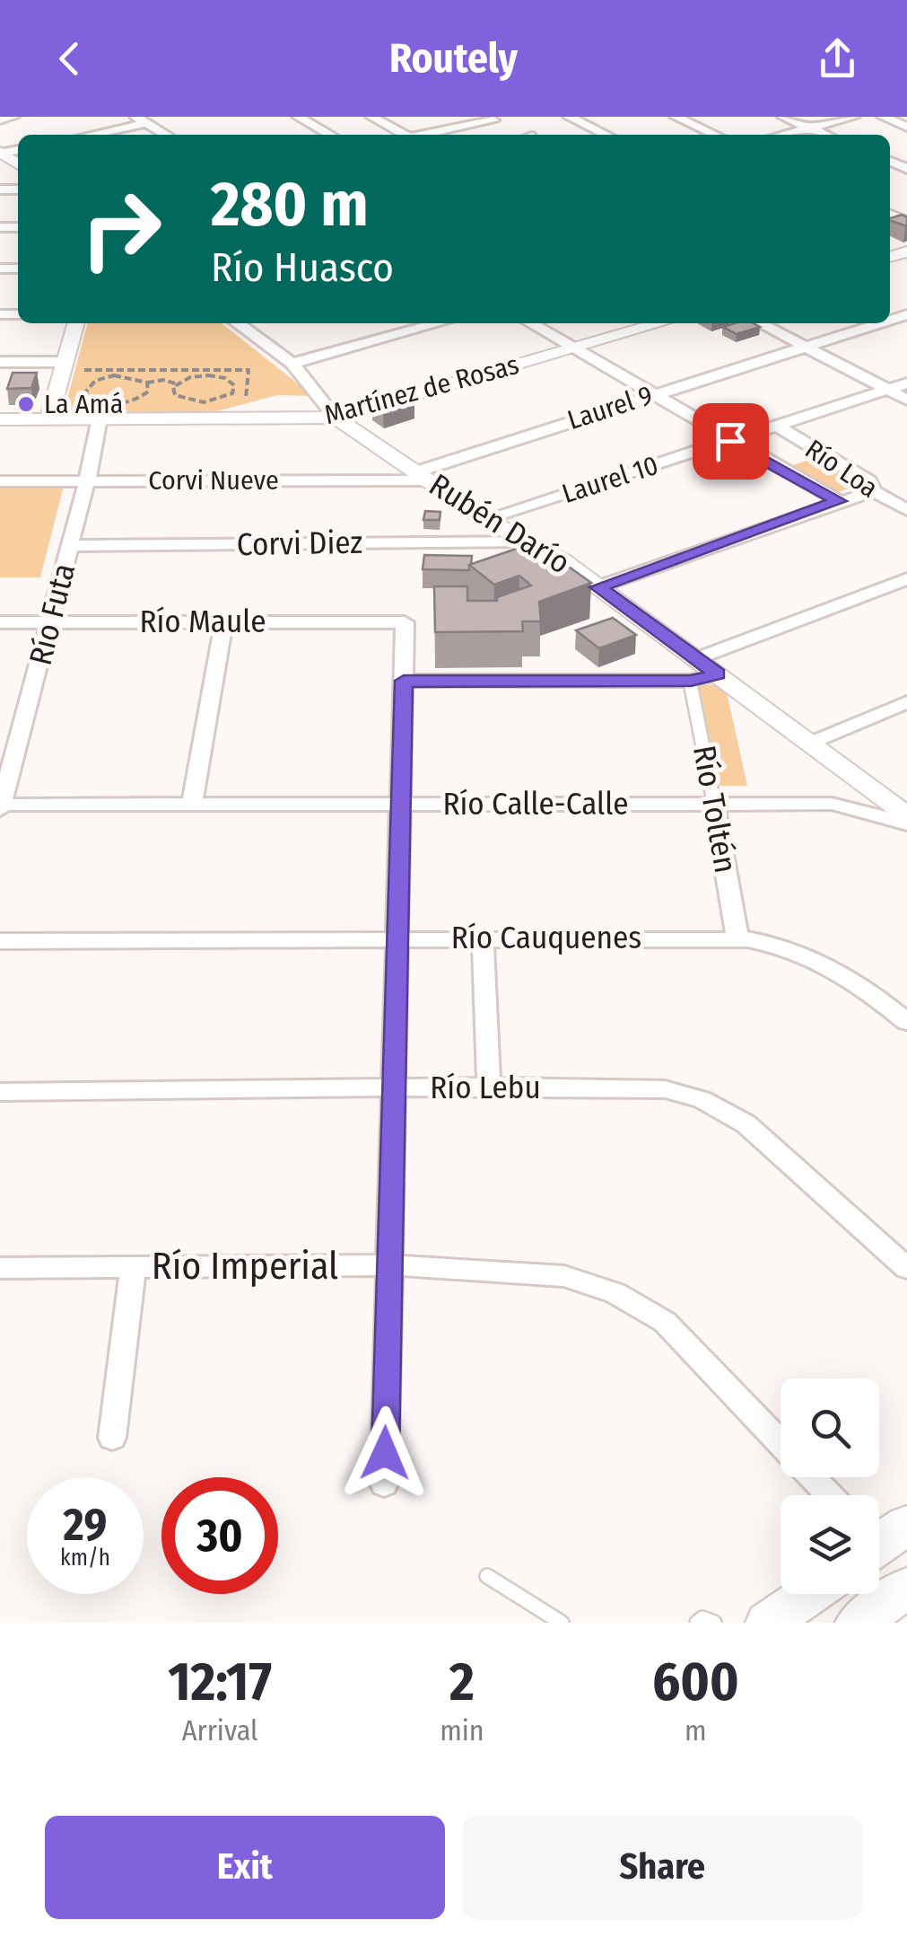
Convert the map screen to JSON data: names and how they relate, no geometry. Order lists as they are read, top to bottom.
{
  "streets": {
    "street": [
      "Martínez de Rosas",
      "Laurel 9",
      "Río Loa",
      "Laurel 10",
      "Corvi Nueve",
      "Rubén Darío",
      "Corvi Diez",
      "Río Futa",
      "Río Maule",
      "Río Calle-Calle",
      "Río Toltén",
      "Río Cauquenes",
      "Río Lebu",
      "Río Imperial"
    ]
  },
  "crossings": [
    ["Martínez de Rosas", "Rubén Darío"],
    ["Martínez de Rosas", "Río Futa"],
    ["Laurel 9", "Corvi Nueve"],
    ["Laurel 9", "Rubén Darío"],
    ["Río Loa", "Laurel 10"],
    ["Laurel 10", "Rubén Darío"],
    ["Corvi Nueve", "Rubén Darío"],
    ["Corvi Nueve", "Río Futa"],
    ["Rubén Darío", "Corvi Diez"],
    ["Corvi Diez", "Río Futa"],
    ["Río Futa", "Río Maule"],
    ["Río Futa", "Río Calle-Calle"],
    ["Río Calle-Calle", "Río Toltén"],
    ["Río Toltén", "Río Cauquenes"]
  ],
  "places": ["La Amá"],
  "page": {
    "header": "Routely",
    "turn": ["280 m", "Río Huasco"],
    "speed": "29 km/h",
    "limit": "30",
    "eta": [
      "12:17",
      "Arrival",
      "2",
      "min",
      "600",
      "m"
    ],
    "buttons": ["Exit", "Share"]
  }
}
